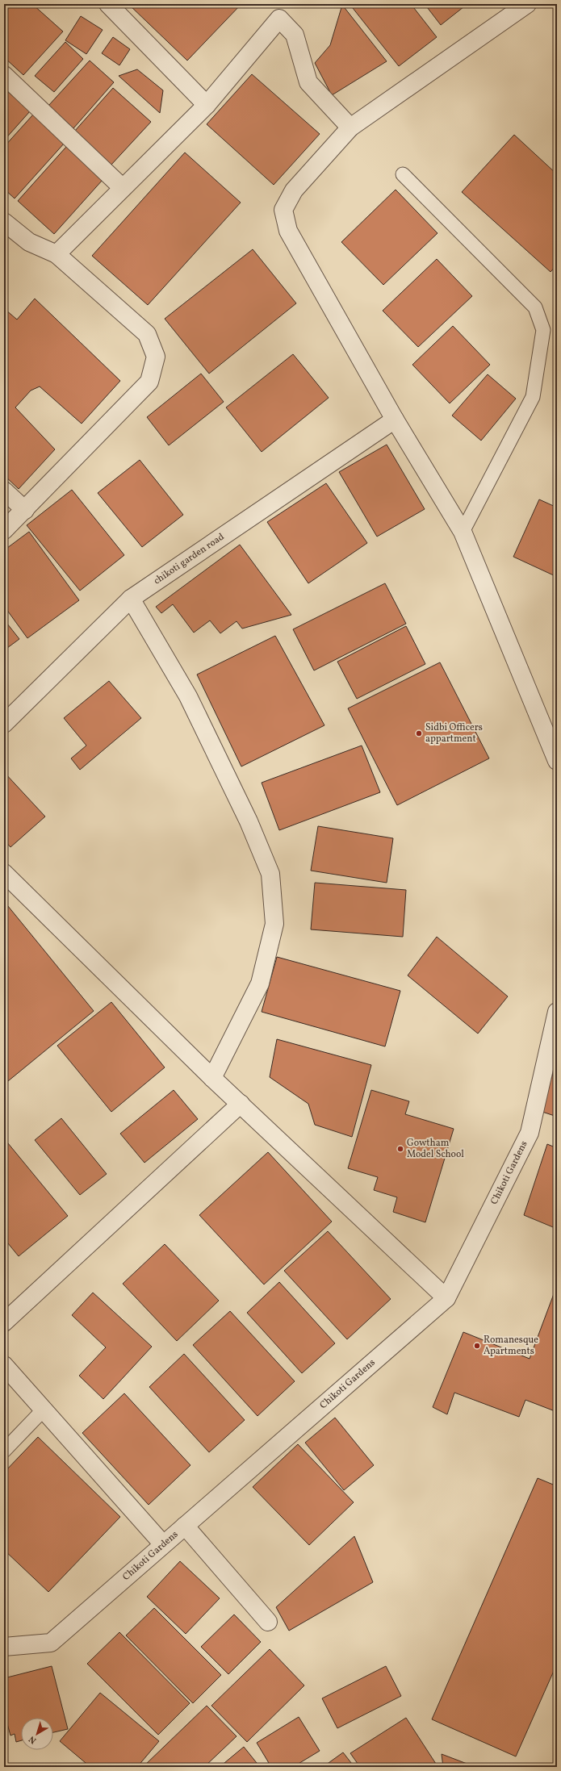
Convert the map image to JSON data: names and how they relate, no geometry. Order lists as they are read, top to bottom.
{
  "streets": {
    "street": ["chikoti garden road", "Chikoti Gardens"]
  },
  "places": ["Sidbi Officers appartment", "Gowtham Model School", "Romanesque Apartments"],
  "north": "bottom left"
}
